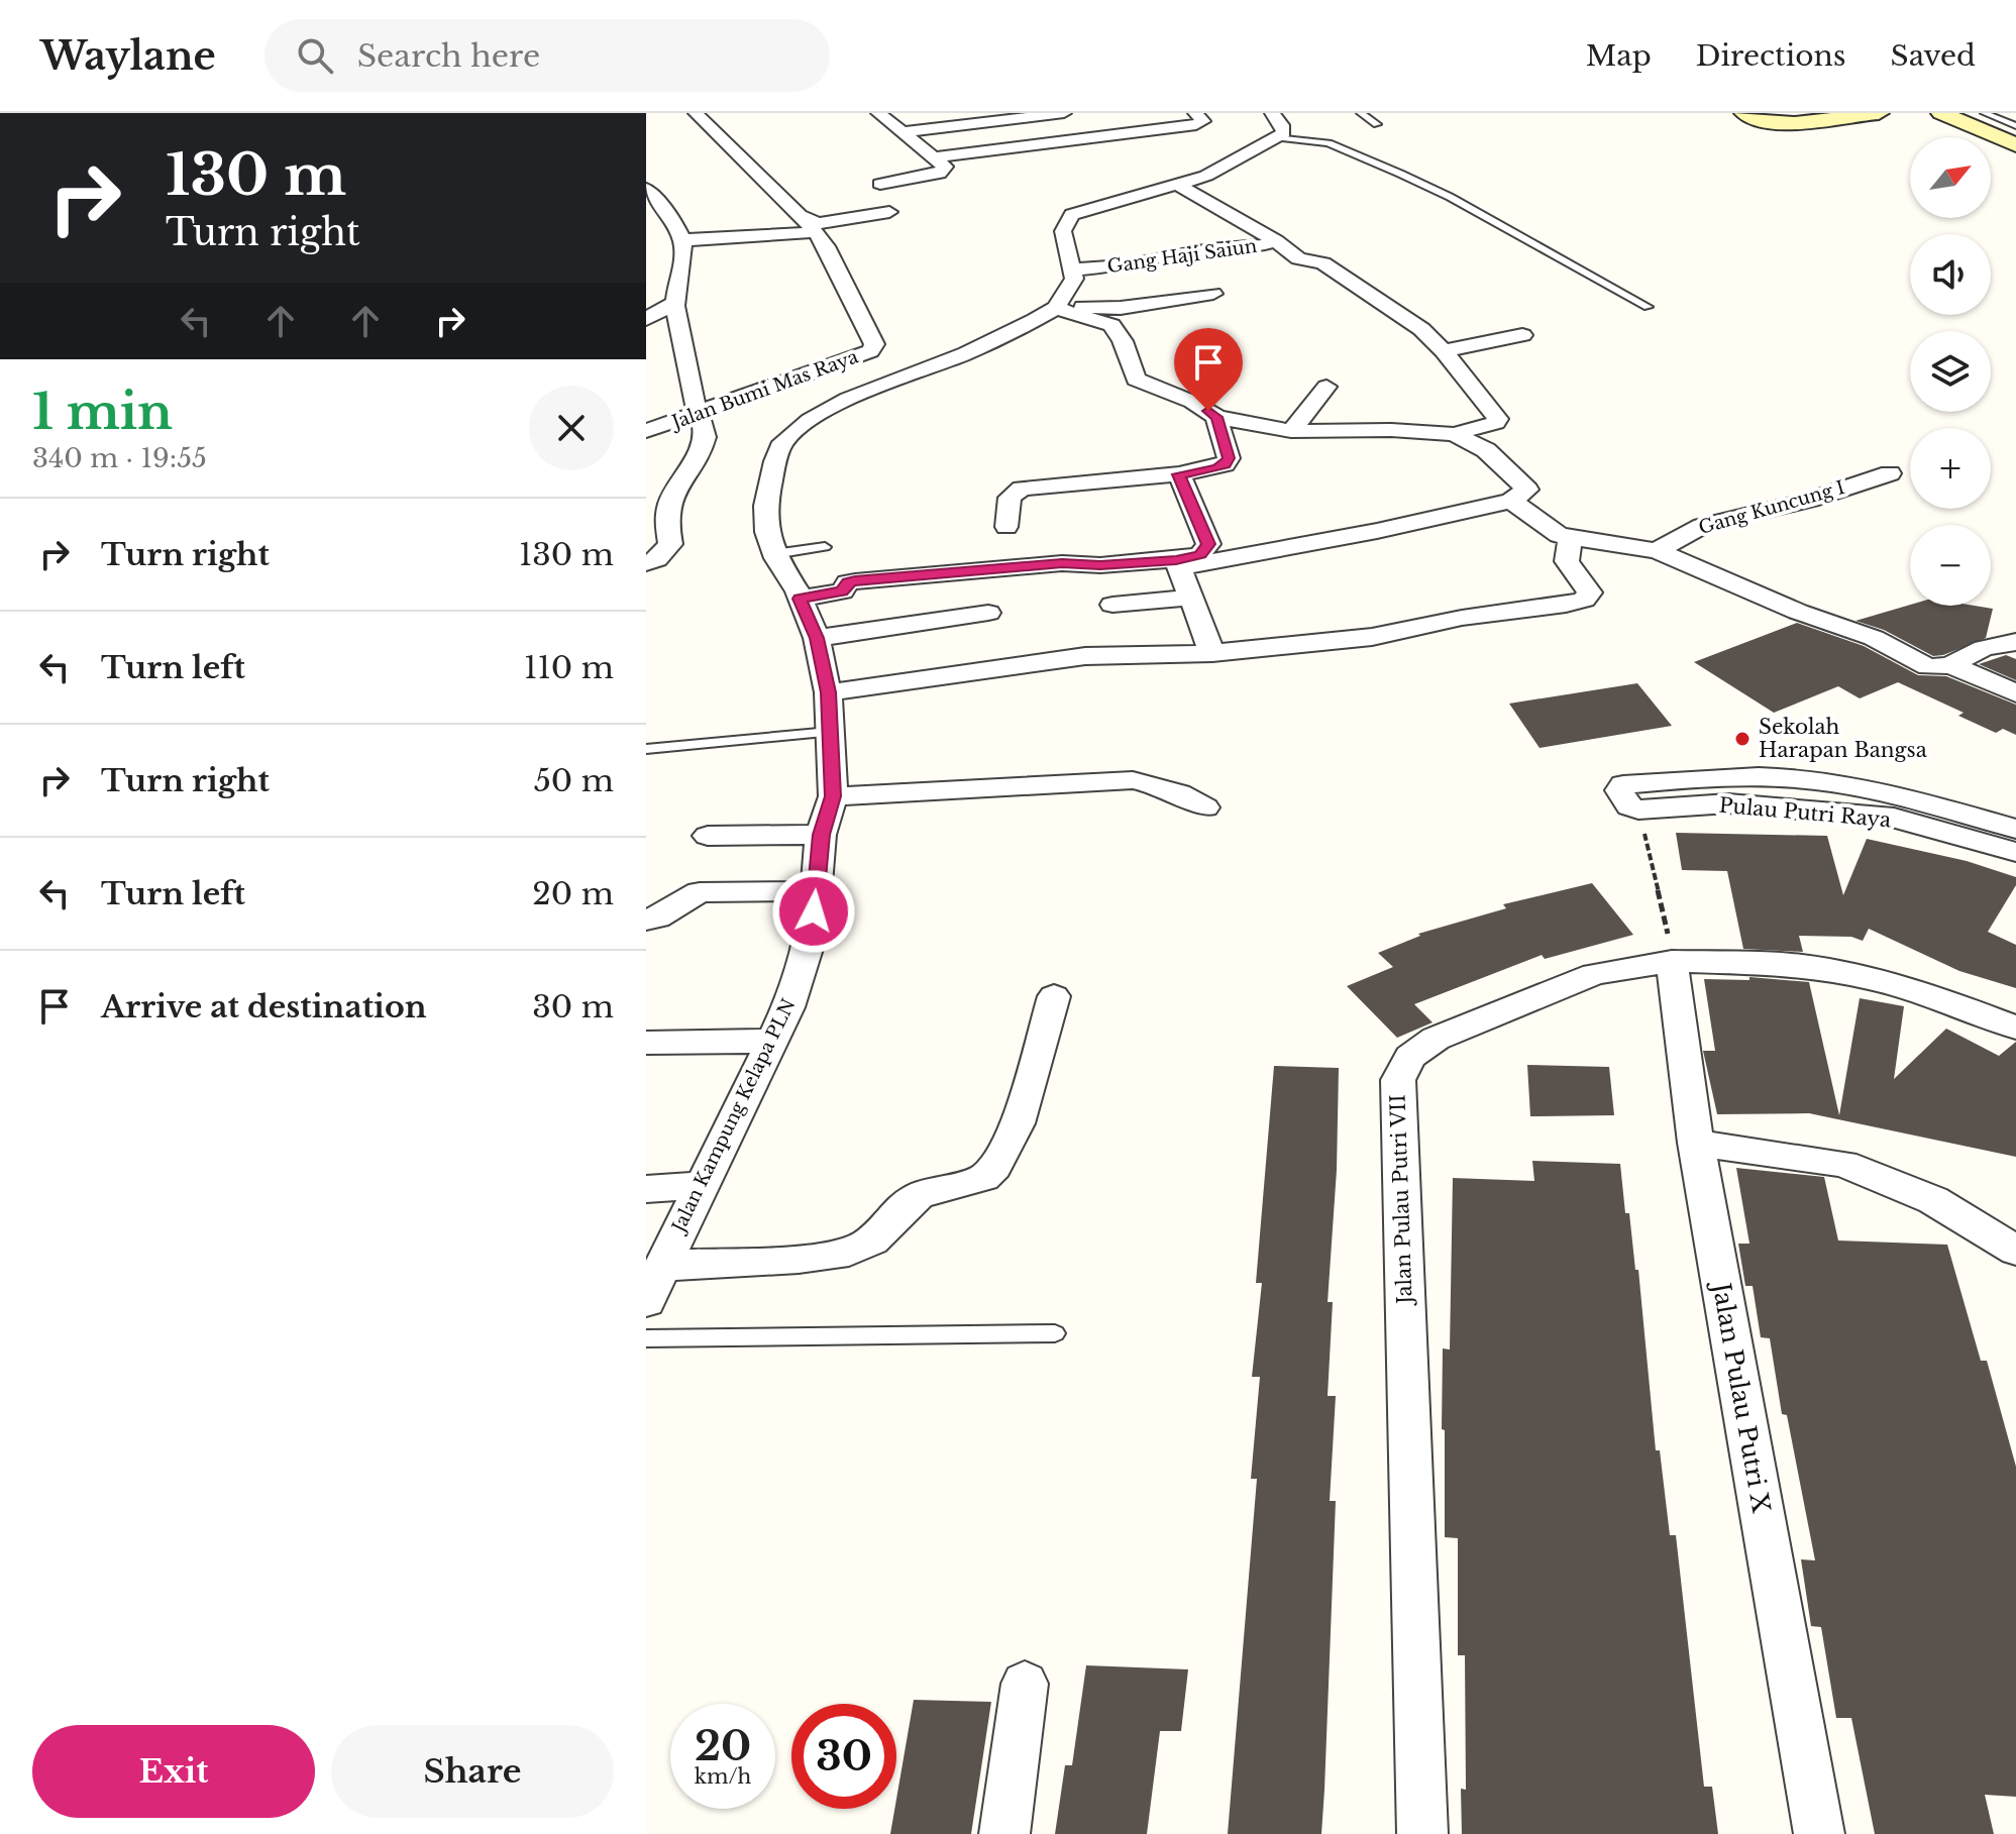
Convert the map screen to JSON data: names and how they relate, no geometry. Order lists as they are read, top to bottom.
{
  "streets": {
    "street": [
      "Gang Haji Saiun",
      "Jalan Bumi Mas Raya",
      "Gang Kuncung I",
      "Pulau Putri Raya",
      "Jalan Kampung Kelapa PLN",
      "Jalan Pulau Putri VII",
      "Jalan Pulau Putri X"
    ]
  },
  "crossings": [
    ["Jalan Pulau Putri VII", "Jalan Pulau Putri X"]
  ],
  "places": ["Sekolah Harapan Bangsa"],
  "north": "top right",
  "page": {
    "header": "Waylane",
    "search": "Search here",
    "nav": ["Map", "Directions", "Saved"],
    "turn": ["130 m", "Turn right"],
    "map_buttons": ["+", "−"],
    "heading": ["1 min", "340 m · 19:55"],
    "list": [
      {
        "name": "Turn right",
        "value": "130 m"
      },
      {
        "name": "Turn left",
        "value": "110 m"
      },
      {
        "name": "Turn right",
        "value": "50 m"
      },
      {
        "name": "Turn left",
        "value": "20 m"
      },
      {
        "name": "Arrive at destination",
        "value": "30 m"
      }
    ],
    "speed": "20 km/h",
    "limit": "30",
    "buttons": ["Exit", "Share"]
  }
}
